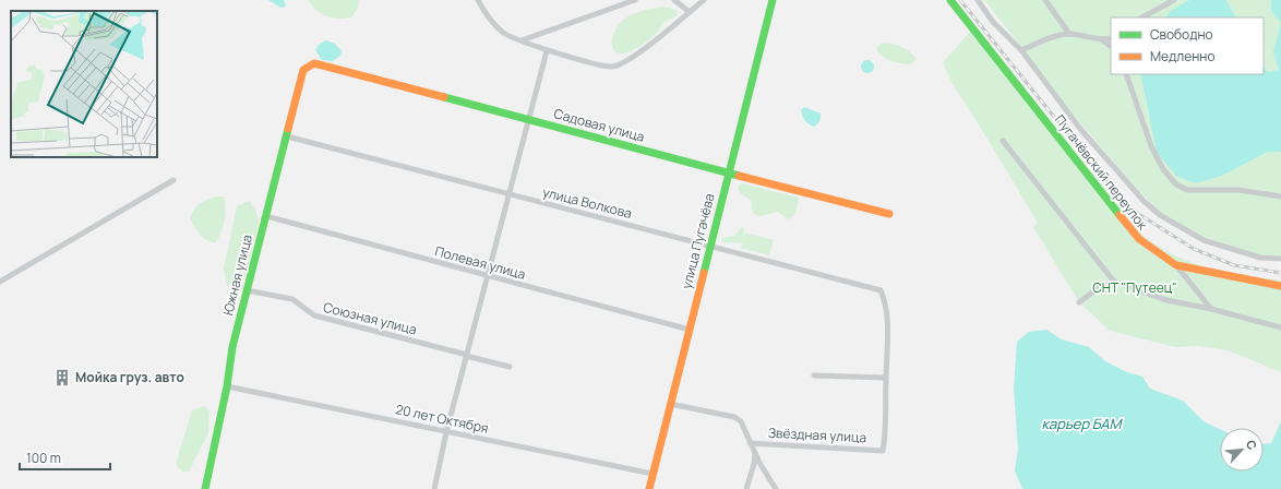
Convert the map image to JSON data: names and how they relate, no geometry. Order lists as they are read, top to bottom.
{
  "streets": {
    "street": [
      "Садовая улица",
      "Пугачёвский переулок",
      "улица Волкова",
      "улица Пугачёва",
      "Полевая улица",
      "Южная улица",
      "Союзная улица",
      "20 лет Октября",
      "Звёздная улица"
    ]
  },
  "crossings": [
    ["Садовая улица", "улица Пугачёва"],
    ["Садовая улица", "Южная улица"],
    ["улица Волкова", "улица Пугачёва"],
    ["улица Волкова", "Южная улица"],
    ["улица Волкова", "Звёздная улица"],
    ["улица Пугачёва", "Полевая улица"],
    ["улица Пугачёва", "20 лет Октября"],
    ["Полевая улица", "Южная улица"],
    ["Южная улица", "Союзная улица"],
    ["Южная улица", "20 лет Октября"]
  ],
  "water": ["карьер БАМ"],
  "parks": ["СНТ \"Путеец\""],
  "places": {
    "building": ["Мойка груз. авто"]
  },
  "legend": ["Свободно", "Медленно"],
  "scale_bar": "100 m",
  "north": "top right"
}
